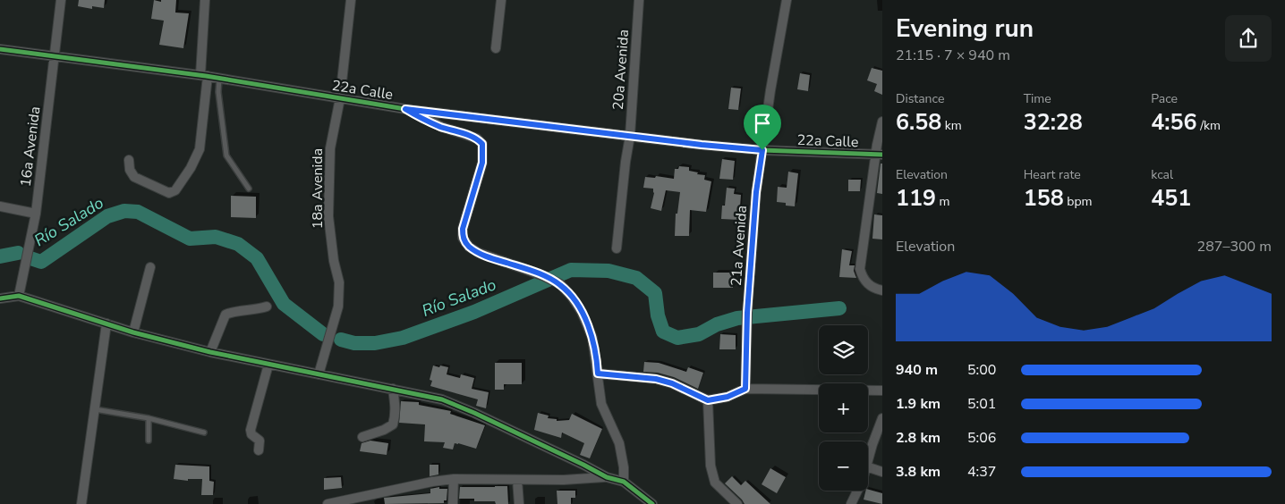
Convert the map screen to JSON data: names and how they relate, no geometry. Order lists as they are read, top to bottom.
{
  "streets": {
    "street": [
      "20a Avenida",
      "22a Calle",
      "16a Avenida",
      "18a Avenida",
      "21a Avenida"
    ]
  },
  "crossings": [
    ["20a Avenida", "22a Calle"],
    ["22a Calle", "16a Avenida"],
    ["22a Calle", "18a Avenida"],
    ["22a Calle", "21a Avenida"]
  ],
  "water": ["Río Salado"],
  "page": {
    "heading": ["Evening run", "21:15 · 7 × 940 m"],
    "stats": [
      ["Distance", "6.58 km"],
      ["Time", "32:28"],
      ["Pace", "4:56 /km"],
      ["Elevation", "119 m"],
      ["Heart rate", "158 bpm"],
      ["kcal", "451"]
    ],
    "chart": ["Elevation", "287–300 m"],
    "map_buttons": ["+", "−"],
    "list": [
      {
        "name": "940 m",
        "note": "5:00"
      },
      {
        "name": "1.9 km",
        "note": "5:01"
      },
      {
        "name": "2.8 km",
        "note": "5:06"
      },
      {
        "name": "3.8 km",
        "note": "4:37"
      }
    ]
  }
}
